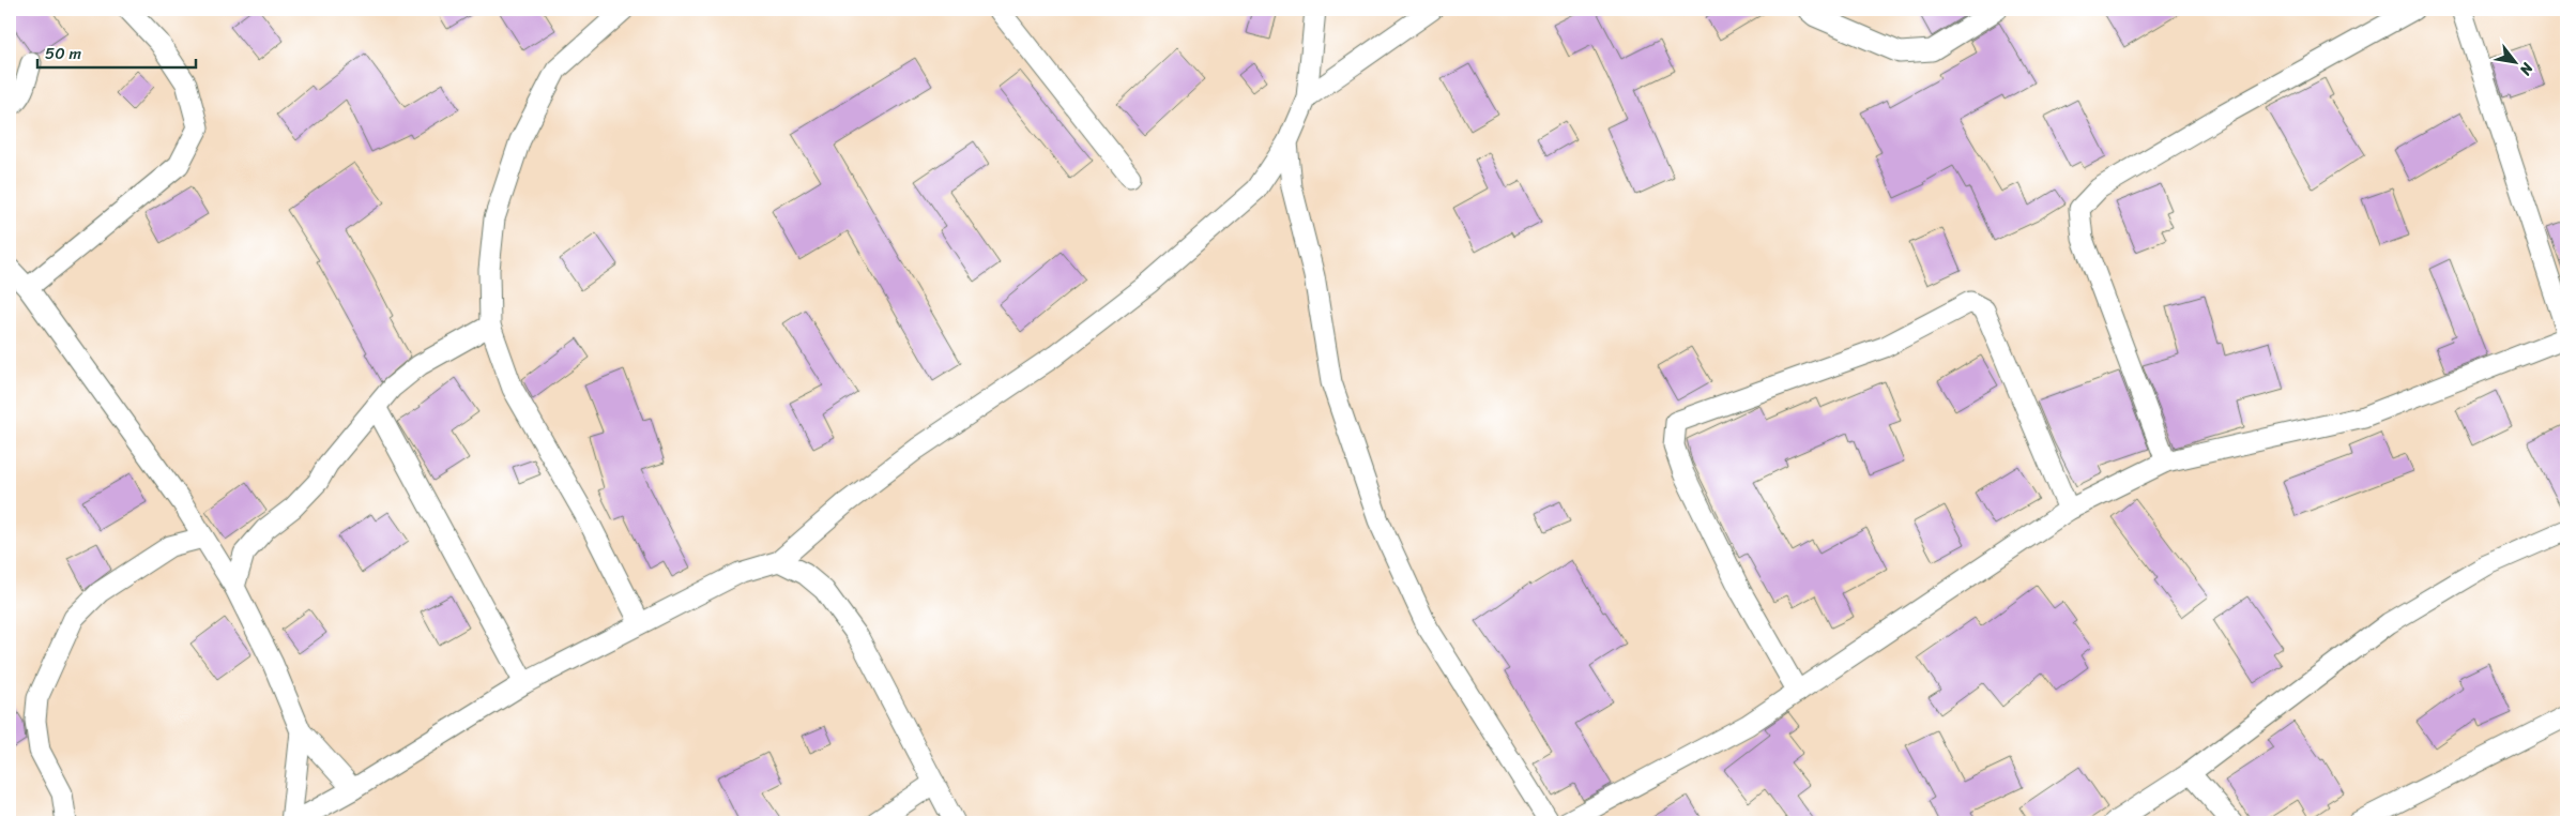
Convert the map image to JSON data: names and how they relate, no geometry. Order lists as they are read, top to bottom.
{
  "scale_bar": "50 m",
  "north": "bottom right"
}
